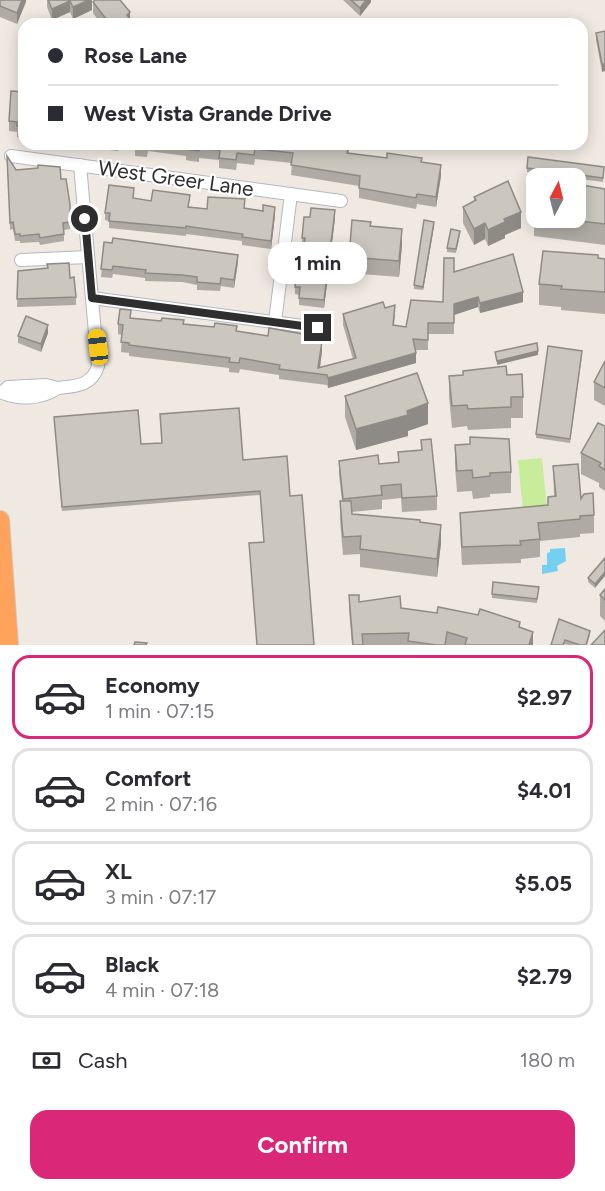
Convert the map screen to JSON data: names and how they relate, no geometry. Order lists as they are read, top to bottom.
{
  "streets": {
    "street": ["West Greer Lane"]
  },
  "north": "top",
  "page": {
    "banner": ["Rose Lane", "West Vista Grande Drive"],
    "bubble": "1 min",
    "list": [
      {
        "name": "Economy",
        "note": "1 min · 07:15",
        "value": "$2.97"
      },
      {
        "name": "Comfort",
        "note": "2 min · 07:16",
        "value": "$4.01"
      },
      {
        "name": "XL",
        "note": "3 min · 07:17",
        "value": "$5.05"
      },
      {
        "name": "Black",
        "note": "4 min · 07:18",
        "value": "$2.79"
      }
    ],
    "pay": ["Cash", "180 m"],
    "buttons": "Confirm"
  }
}
